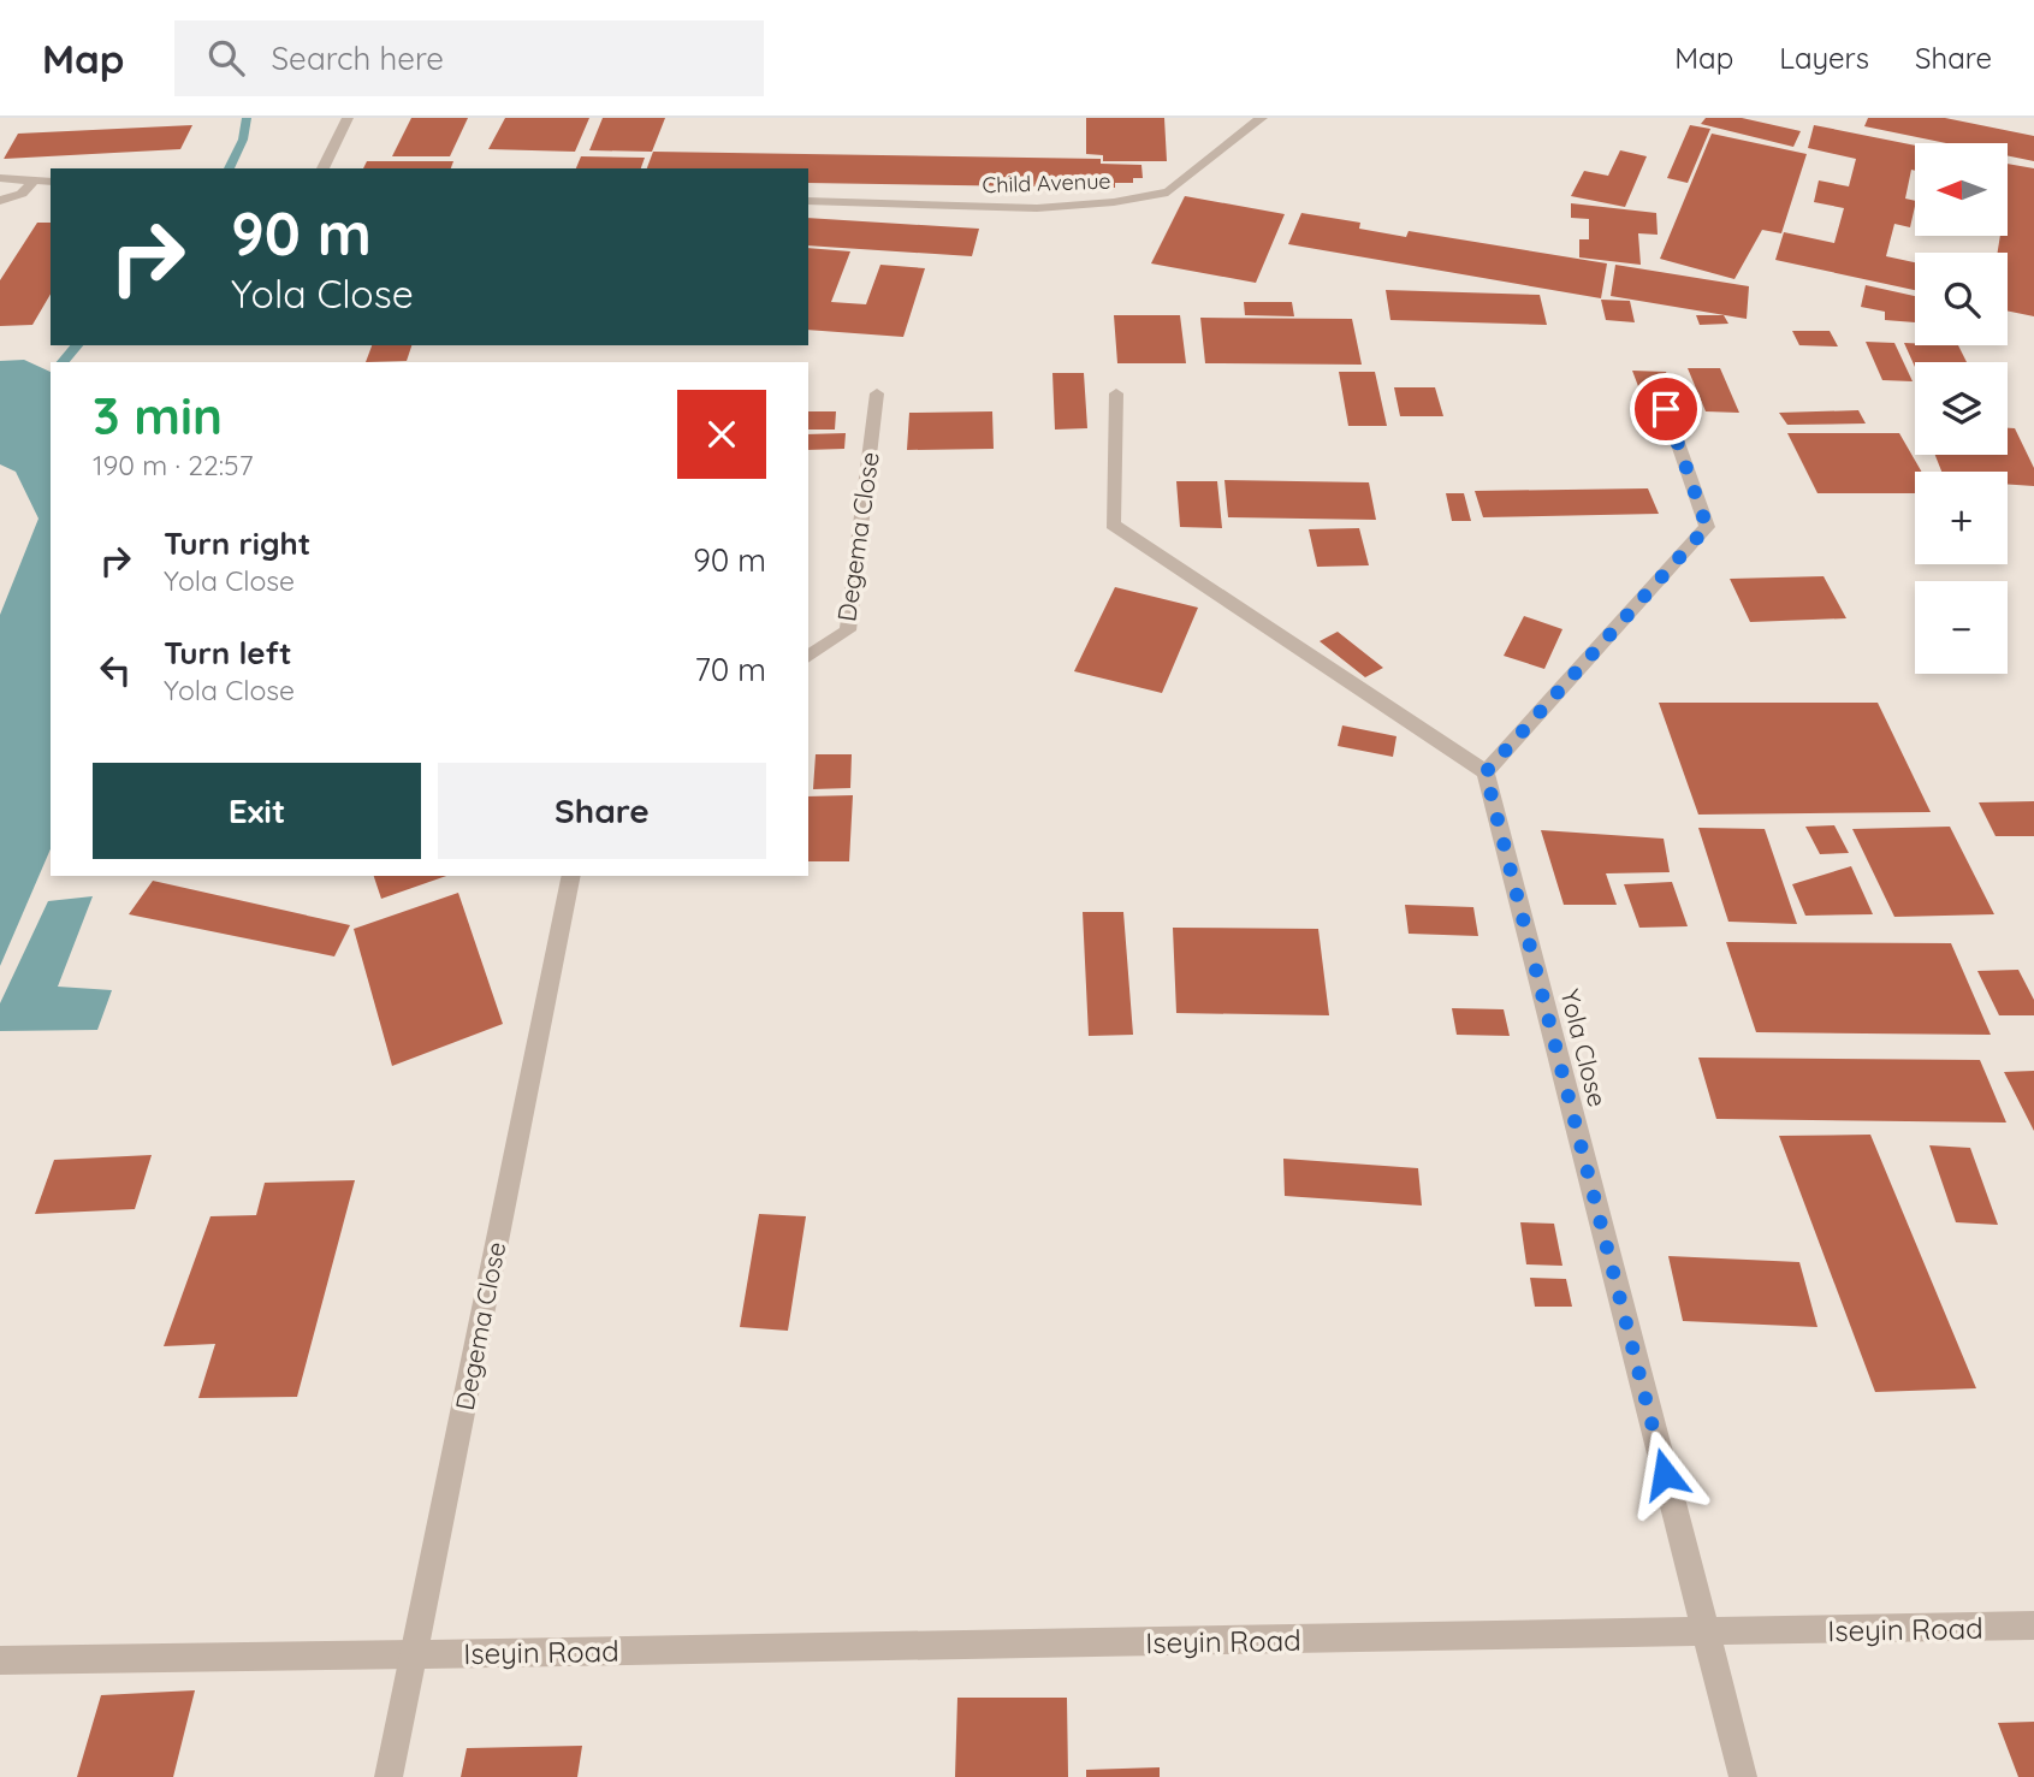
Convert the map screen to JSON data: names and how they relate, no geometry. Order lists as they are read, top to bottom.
{
  "streets": {
    "street": [
      "Child Avenue",
      "Degema Close",
      "Yola Close",
      "Iseyin Road"
    ]
  },
  "crossings": [
    ["Degema Close", "Iseyin Road"],
    ["Yola Close", "Iseyin Road"]
  ],
  "north": "left",
  "page": {
    "header": "Map",
    "search": "Search here",
    "nav": ["Map", "Layers", "Share"],
    "map_buttons": ["+", "−"],
    "turn": ["90 m", "Yola Close"],
    "heading": ["3 min", "190 m · 22:57"],
    "list": [
      {
        "name": "Turn right",
        "note": "Yola Close",
        "value": "90 m"
      },
      {
        "name": "Turn left",
        "note": "Yola Close",
        "value": "70 m"
      }
    ],
    "buttons": ["Exit", "Share"]
  }
}
